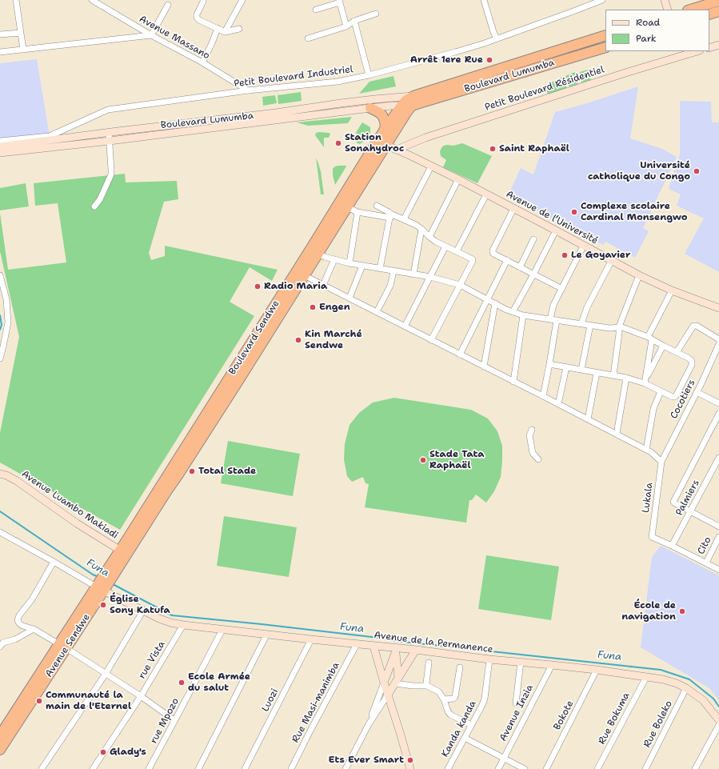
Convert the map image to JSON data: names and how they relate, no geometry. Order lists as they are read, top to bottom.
{
  "streets": {
    "highway": ["Boulevard Lumumba", "Boulevard Sendwe", "Avenue Sendwe"],
    "main road": [
      "Petit Boulevard Résidentiel",
      "Avenue de l’Université",
      "Avenue Luambo Makiadi",
      "Avenue de la Permanence"
    ],
    "street": [
      "Avenue Massano",
      "Petit Boulevard Industriel",
      "Cocotiers",
      "Lukala",
      "Palmiers",
      "Cito",
      "rue Vista",
      "Luozi",
      "Rue Masi-manimba",
      "Avenue Inzia",
      "Bokote",
      "Rue Bokuma",
      "rue Mpozo",
      "Rue Boleko",
      "Kanda kanda"
    ]
  },
  "crossings": [
    ["Avenue Massano", "Petit Boulevard Industriel"],
    ["Boulevard Lumumba", "Boulevard Sendwe"],
    ["Petit Boulevard Résidentiel", "Avenue de l’Université"],
    ["Avenue de l’Université", "Boulevard Sendwe"],
    ["Boulevard Sendwe", "Avenue Luambo Makiadi"],
    ["Boulevard Sendwe", "Avenue Sendwe"],
    ["Cocotiers", "Lukala"],
    ["Lukala", "Palmiers"],
    ["Avenue de la Permanence", "Avenue Sendwe"],
    ["Avenue de la Permanence", "rue Vista"],
    ["Avenue de la Permanence", "Luozi"],
    ["Avenue de la Permanence", "Rue Masi-manimba"],
    ["Avenue de la Permanence", "Avenue Inzia"],
    ["Avenue de la Permanence", "Bokote"],
    ["Avenue de la Permanence", "Rue Bokuma"],
    ["Avenue de la Permanence", "rue Mpozo"],
    ["Avenue de la Permanence", "Rue Boleko"],
    ["Avenue de la Permanence", "Kanda kanda"]
  ],
  "water": ["Funa"],
  "places": [
    "Arrêt 1ere Rue",
    "Station Sonahydroc",
    "Saint Raphaël",
    "Université catholique du Congo",
    "Complexe scolaire Cardinal Monsengwo",
    "Le Goyavier",
    "Radio Maria",
    "Engen",
    "Kin Marché Sendwe",
    "Stade Tata Raphaël",
    "Total Stade",
    "Église Sony Katufa",
    "École de navigation",
    "Ecole Armée du salut",
    "Communauté la main de l'Eternel",
    "Glady's",
    "Ets Ever Smart"
  ],
  "legend": ["Road", "Park"]
}
